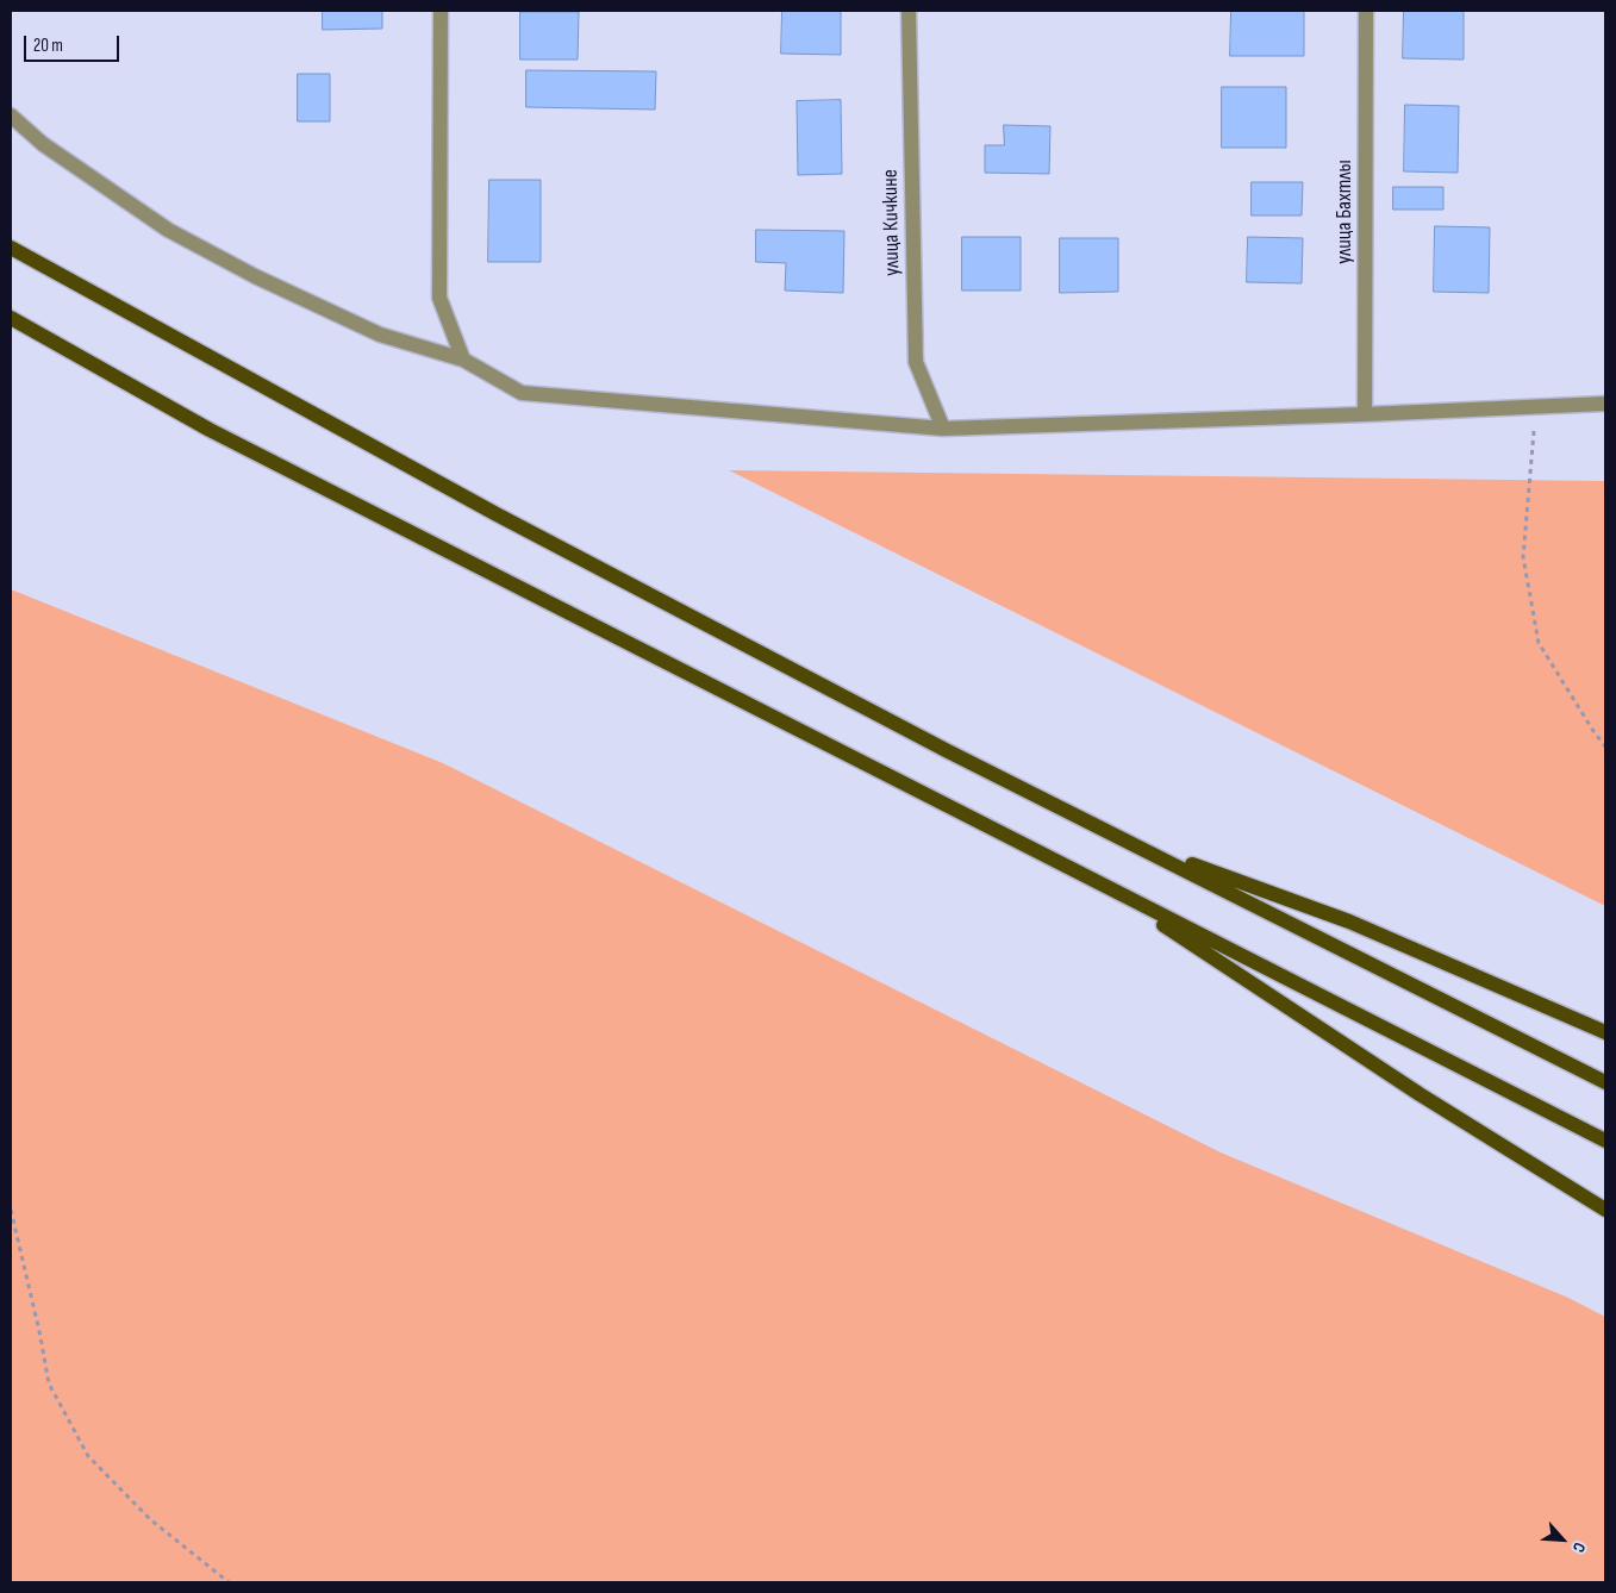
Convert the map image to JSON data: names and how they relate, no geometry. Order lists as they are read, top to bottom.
{
  "streets": {
    "street": ["улица Бахтлы", "улица Кичкине"]
  },
  "scale_bar": "20 m",
  "north": "bottom right"
}
